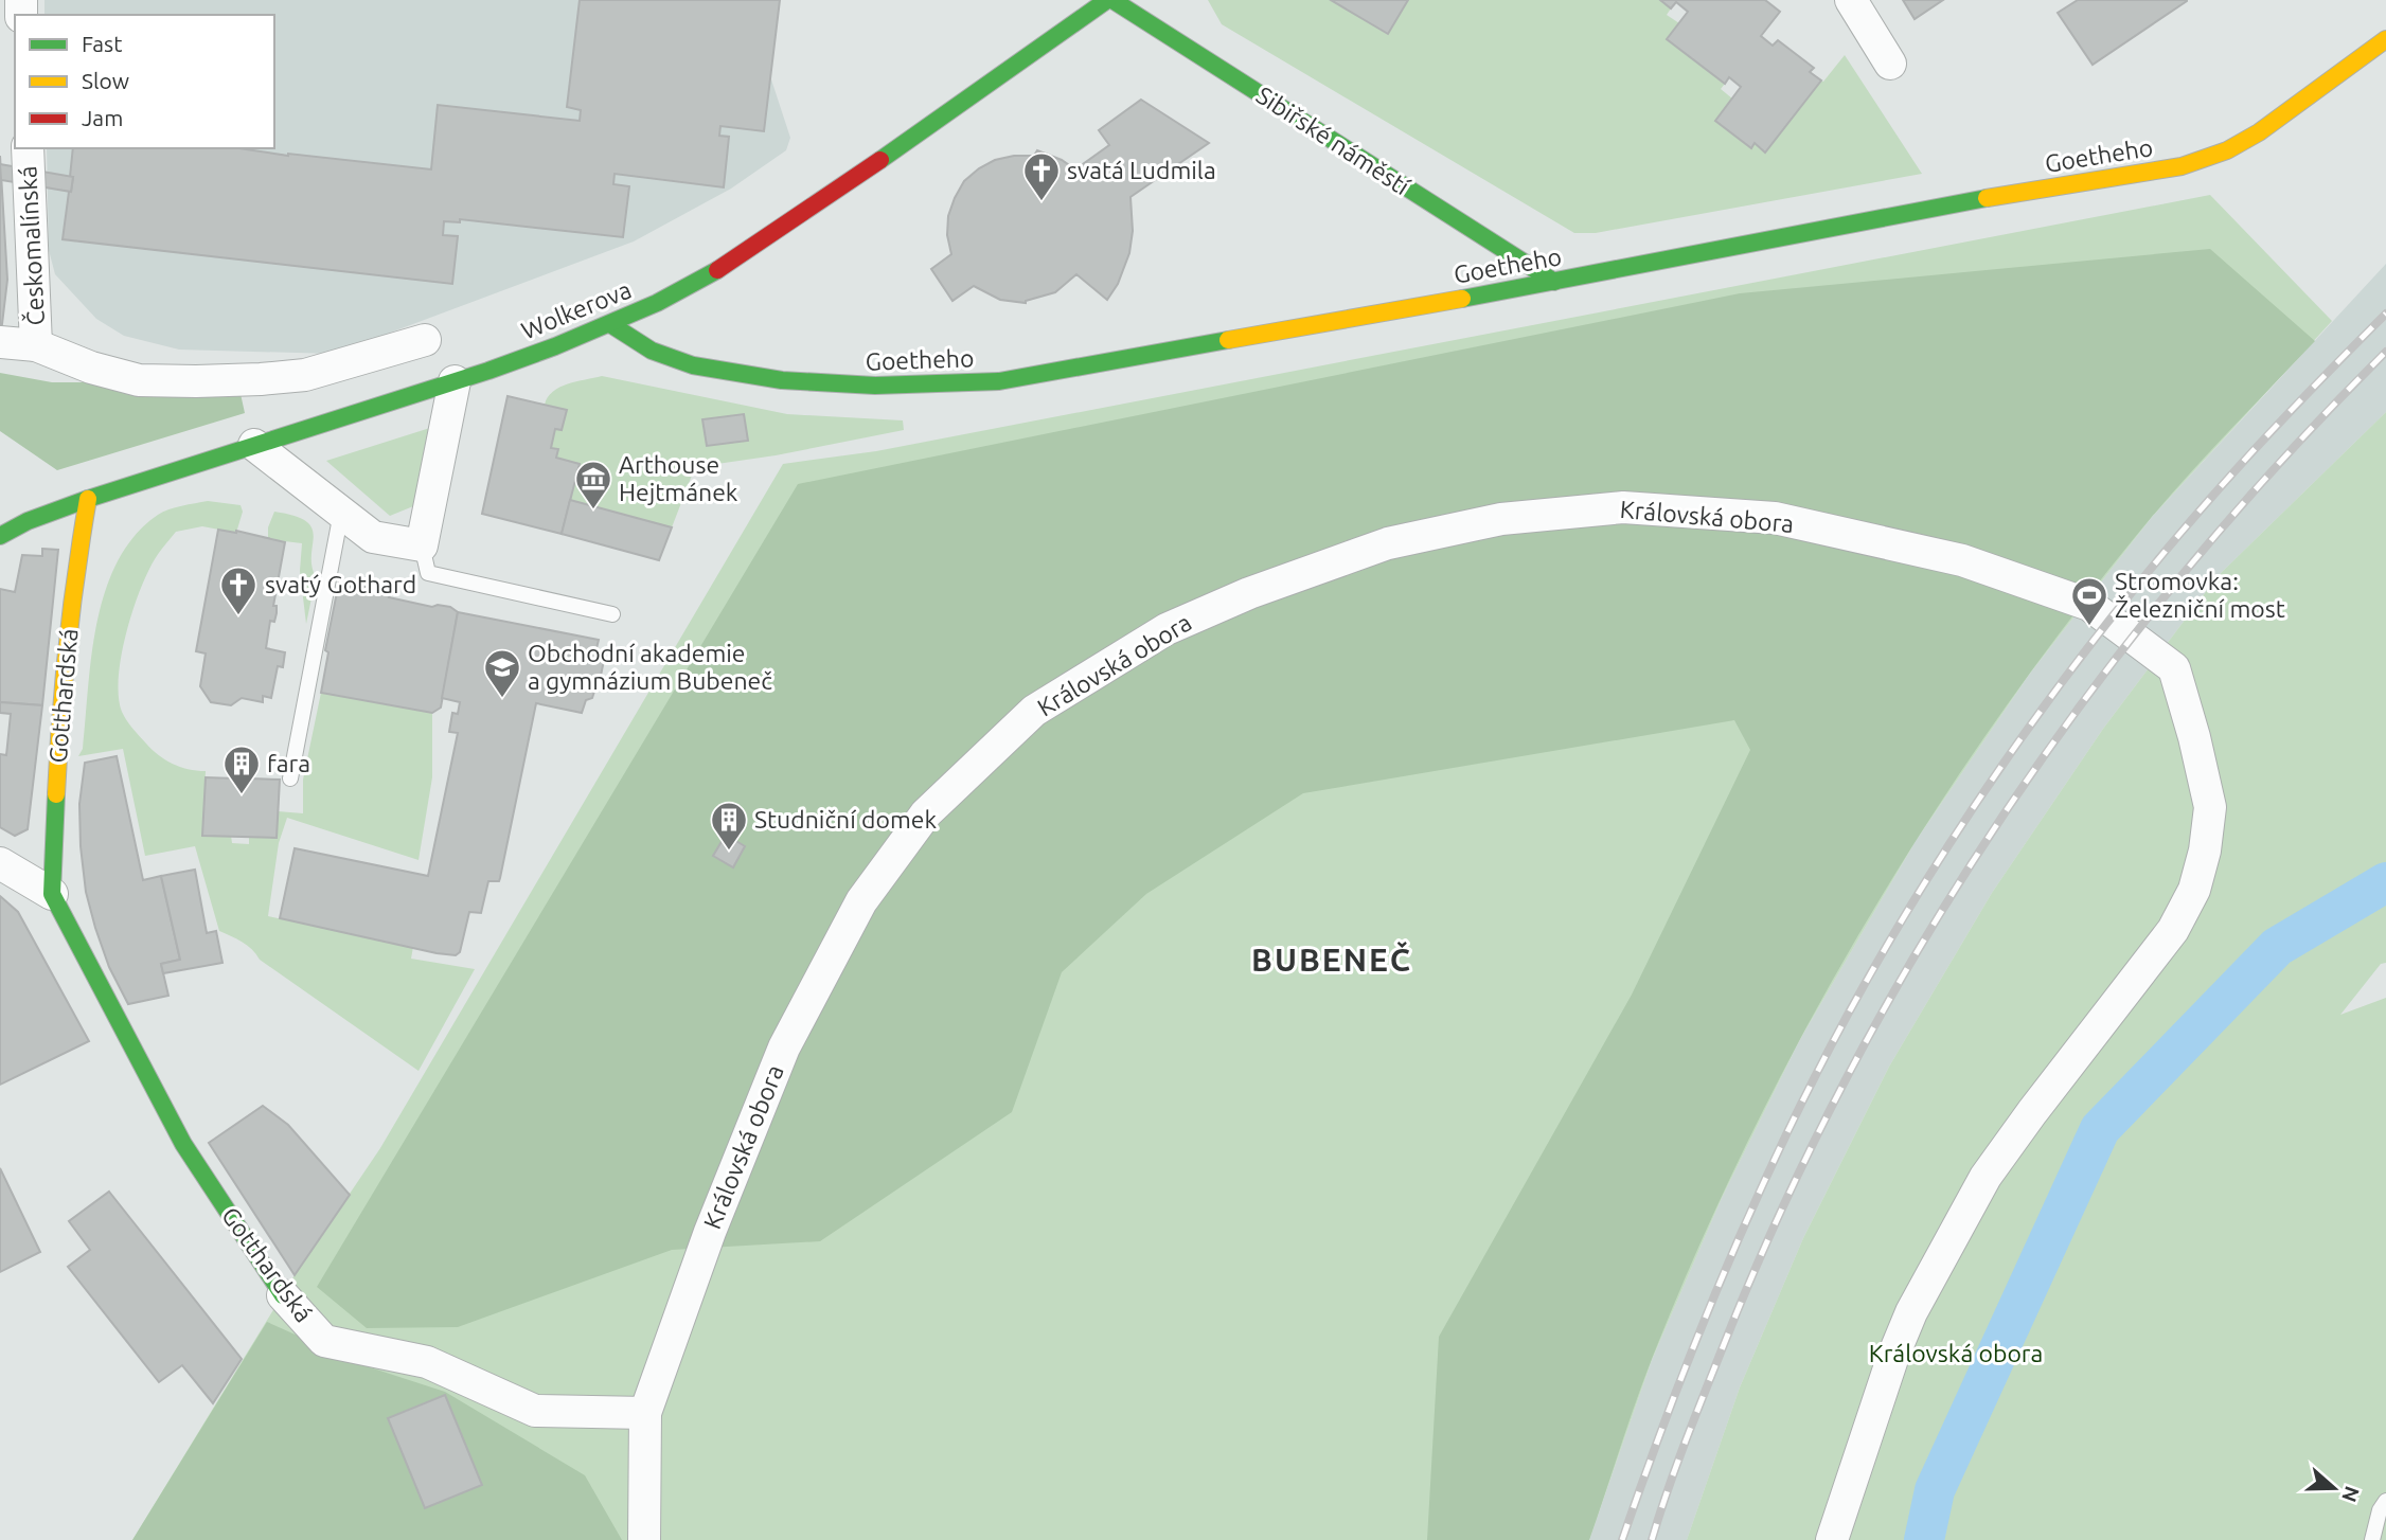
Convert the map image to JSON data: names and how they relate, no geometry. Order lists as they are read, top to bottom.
{
  "streets": {
    "street": [
      "Sibiřské náměstí",
      "Goetheho",
      "Českomalínská",
      "Wolkerova",
      "Královská obora",
      "Gotthardská"
    ]
  },
  "crossings": [
    ["Sibiřské náměstí", "Goetheho"],
    ["Sibiřské náměstí", "Wolkerova"],
    ["Goetheho", "Wolkerova"],
    ["Wolkerova", "Gotthardská"],
    ["Královská obora", "Gotthardská"]
  ],
  "districts": ["BUBENEČ"],
  "parks": ["Královská obora"],
  "places": {
    "church": ["svatá Ludmila", "svatý Gothard"],
    "museum": ["Arthouse Hejtmánek"],
    "sports": ["Stromovka: Železniční most"],
    "school or university": ["Obchodní akademie a gymnázium Bubeneč"],
    "building": ["fara", "Studniční domek"]
  },
  "legend": ["Fast", "Slow", "Jam"],
  "north": "right"
}
